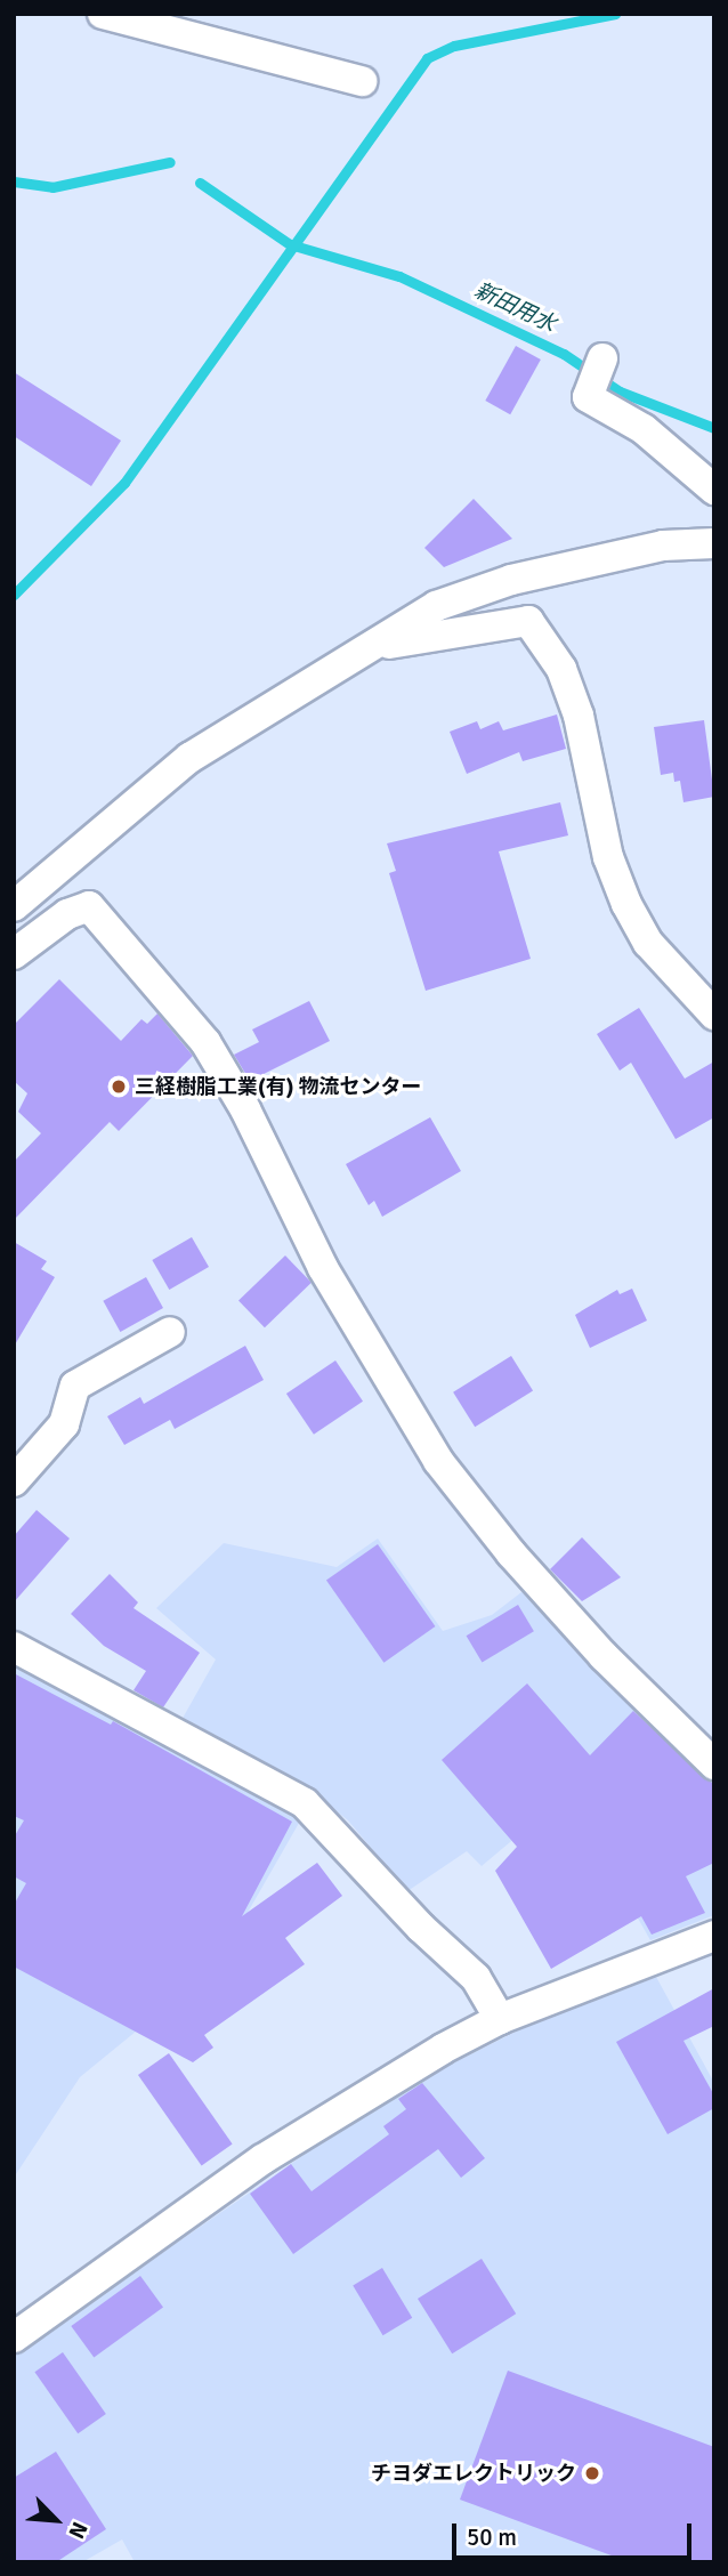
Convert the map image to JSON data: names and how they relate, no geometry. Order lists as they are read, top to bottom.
{
  "water": ["新田用水"],
  "places": ["三経樹脂工業(有) 物流センター", "チヨダエレクトリック"],
  "scale_bar": "50 m",
  "north": "bottom right"
}
